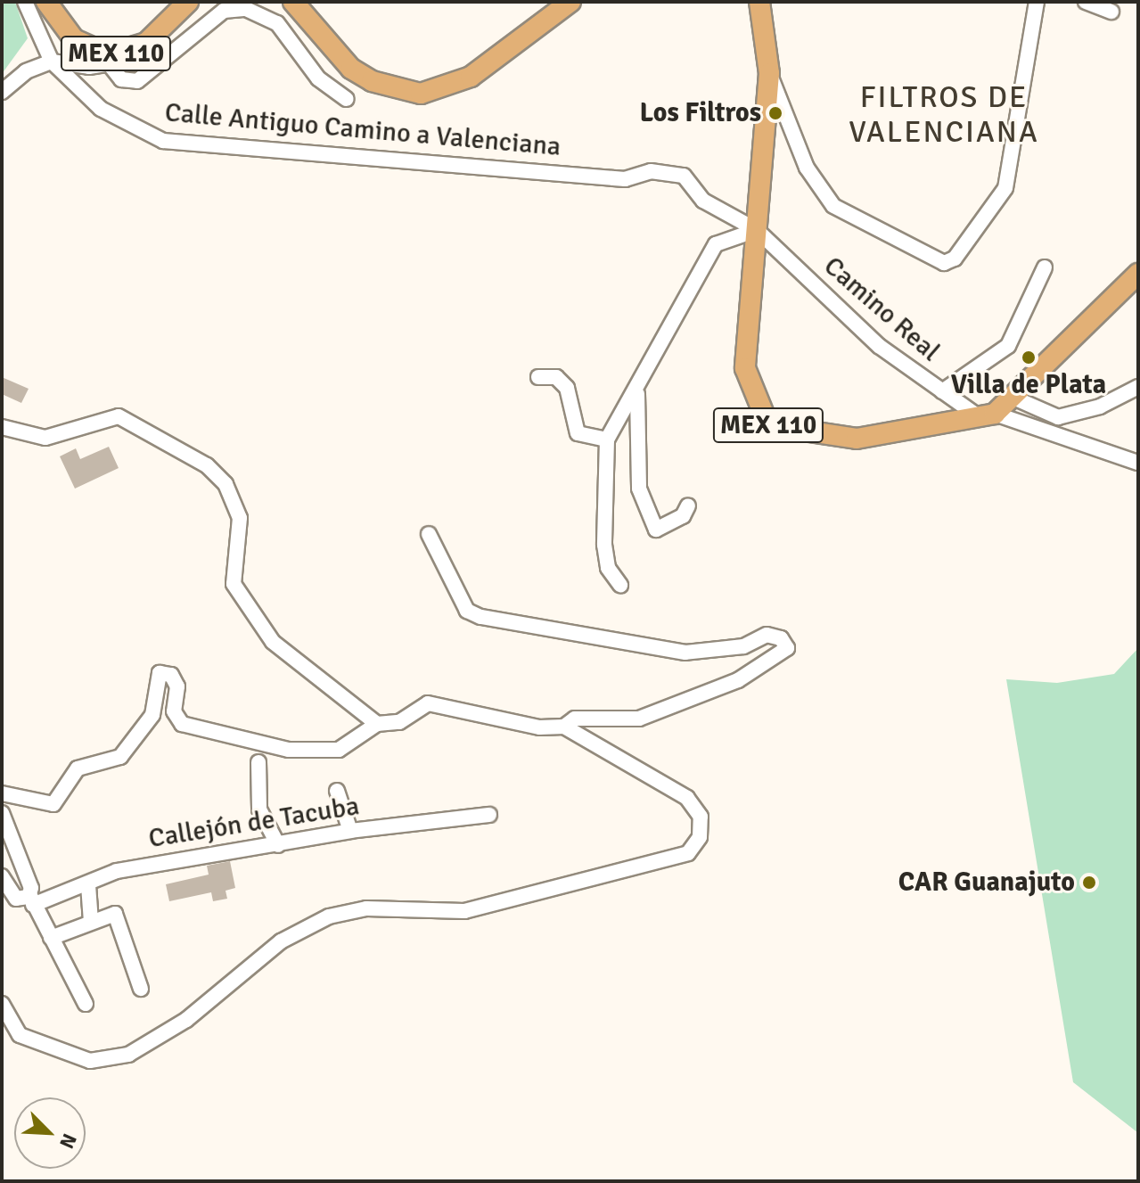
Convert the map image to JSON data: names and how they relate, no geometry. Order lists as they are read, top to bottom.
{
  "streets": {
    "main road": ["MEX 110"],
    "street": ["Calle Antiguo Camino a Valenciana", "Camino Real", "Callejón de Tacuba"]
  },
  "crossings": [
    ["MEX 110", "Calle Antiguo Camino a Valenciana"],
    ["MEX 110", "Camino Real"],
    ["Calle Antiguo Camino a Valenciana", "Camino Real"]
  ],
  "districts": ["FILTROS DE VALENCIANA"],
  "places": ["Los Filtros", "Villa de Plata", "CAR Guanajuto"],
  "north": "bottom right"
}
